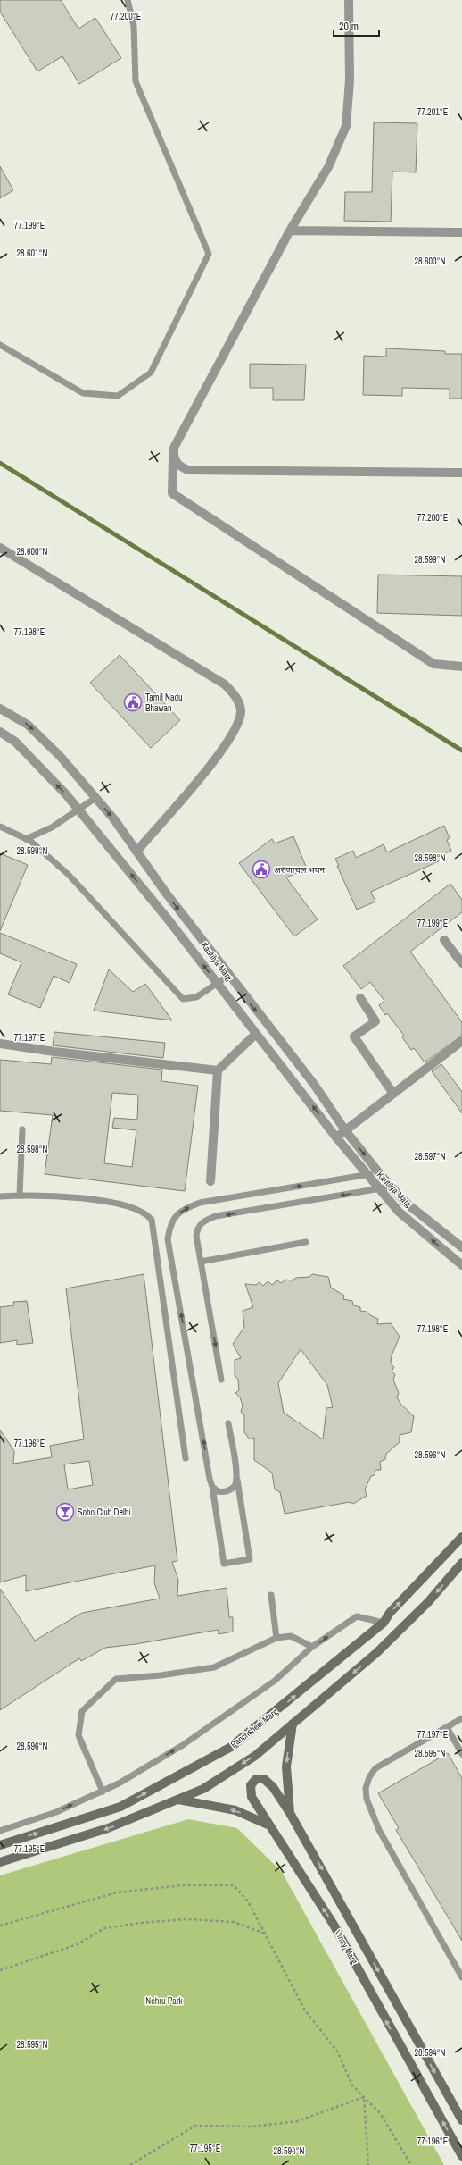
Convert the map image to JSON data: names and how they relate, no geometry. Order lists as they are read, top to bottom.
{
  "streets": {
    "main road": ["Panchsheel Marg", "Vinay Marg"],
    "street": ["Kautilya Marg"]
  },
  "parks": ["Nehru Park"],
  "places": {
    "public building": ["Tamil Nadu Bhawan", "अरुणाचल भवन"],
    "bar": ["Soho Club Delhi"]
  },
  "scale_bar": "20 m",
  "coordinates": [
    "77.200°E",
    "77.201°E",
    "77.199°E",
    "28.601°N",
    "28.600°N",
    "28.599°N",
    "77.198°E",
    "28.598°N",
    "77.197°E",
    "28.597°N",
    "77.196°E",
    "28.596°N",
    "28.595°N",
    "77.195°E",
    "28.594°N"
  ]
}
